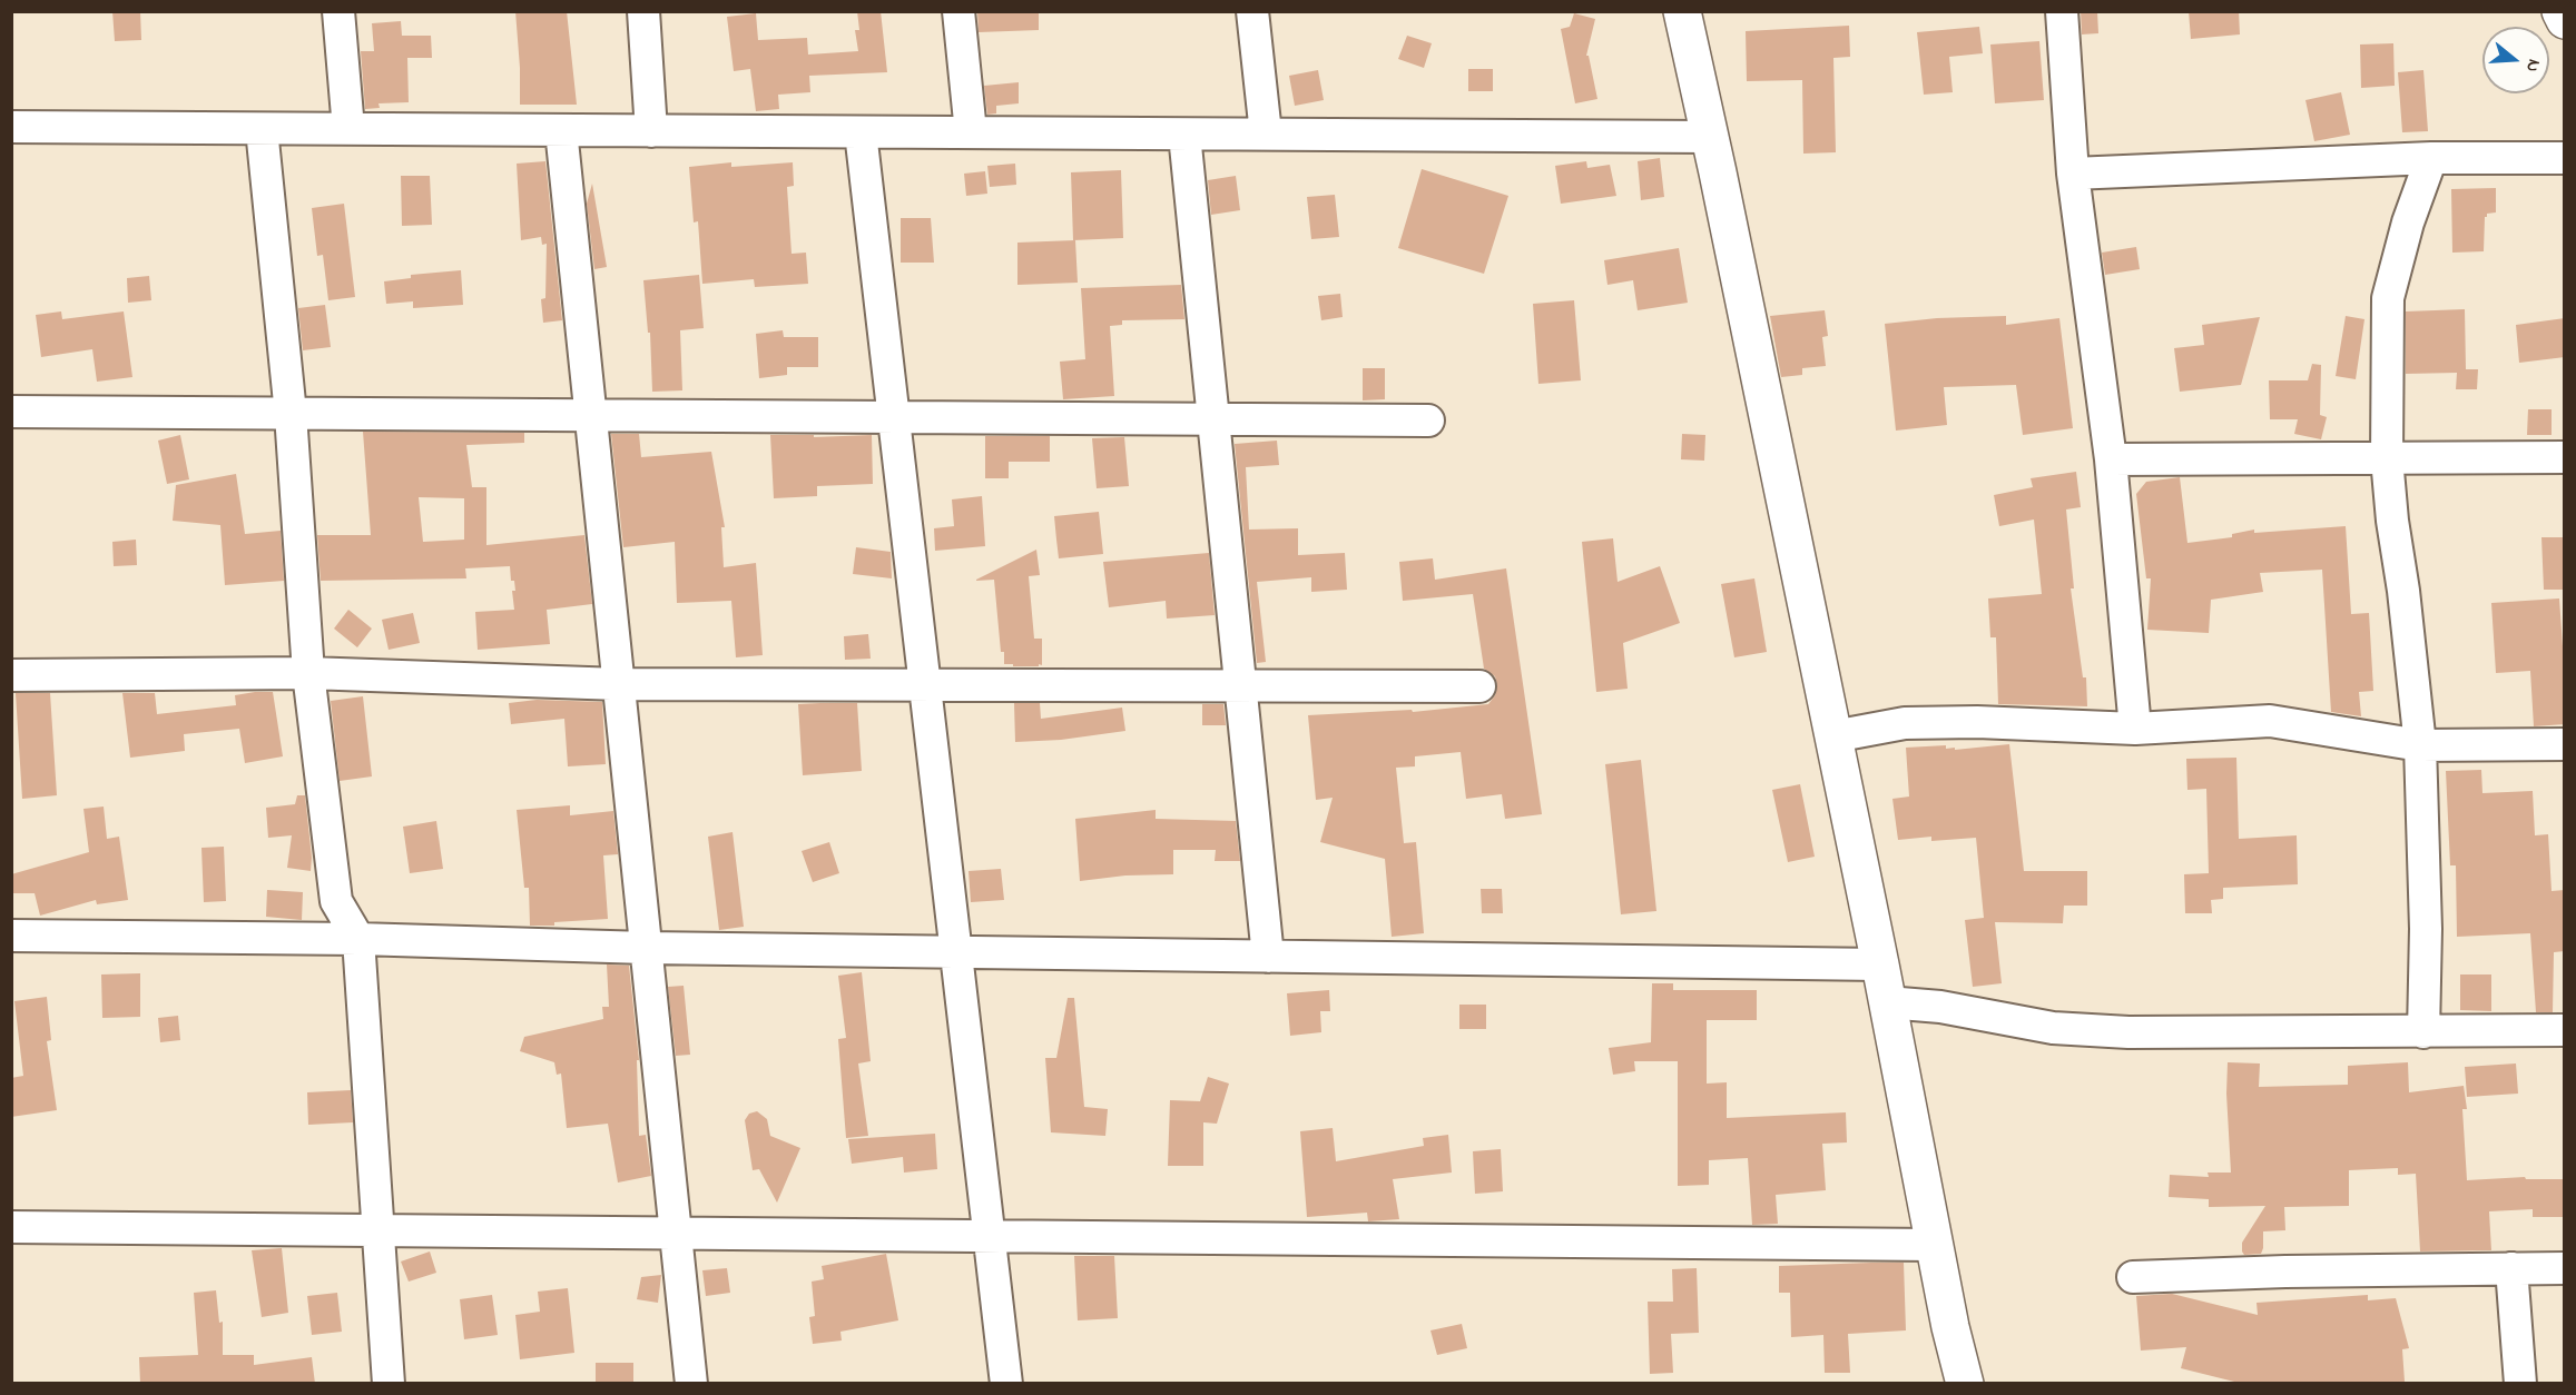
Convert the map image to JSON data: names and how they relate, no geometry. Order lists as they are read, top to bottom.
{
  "north": "right"
}
